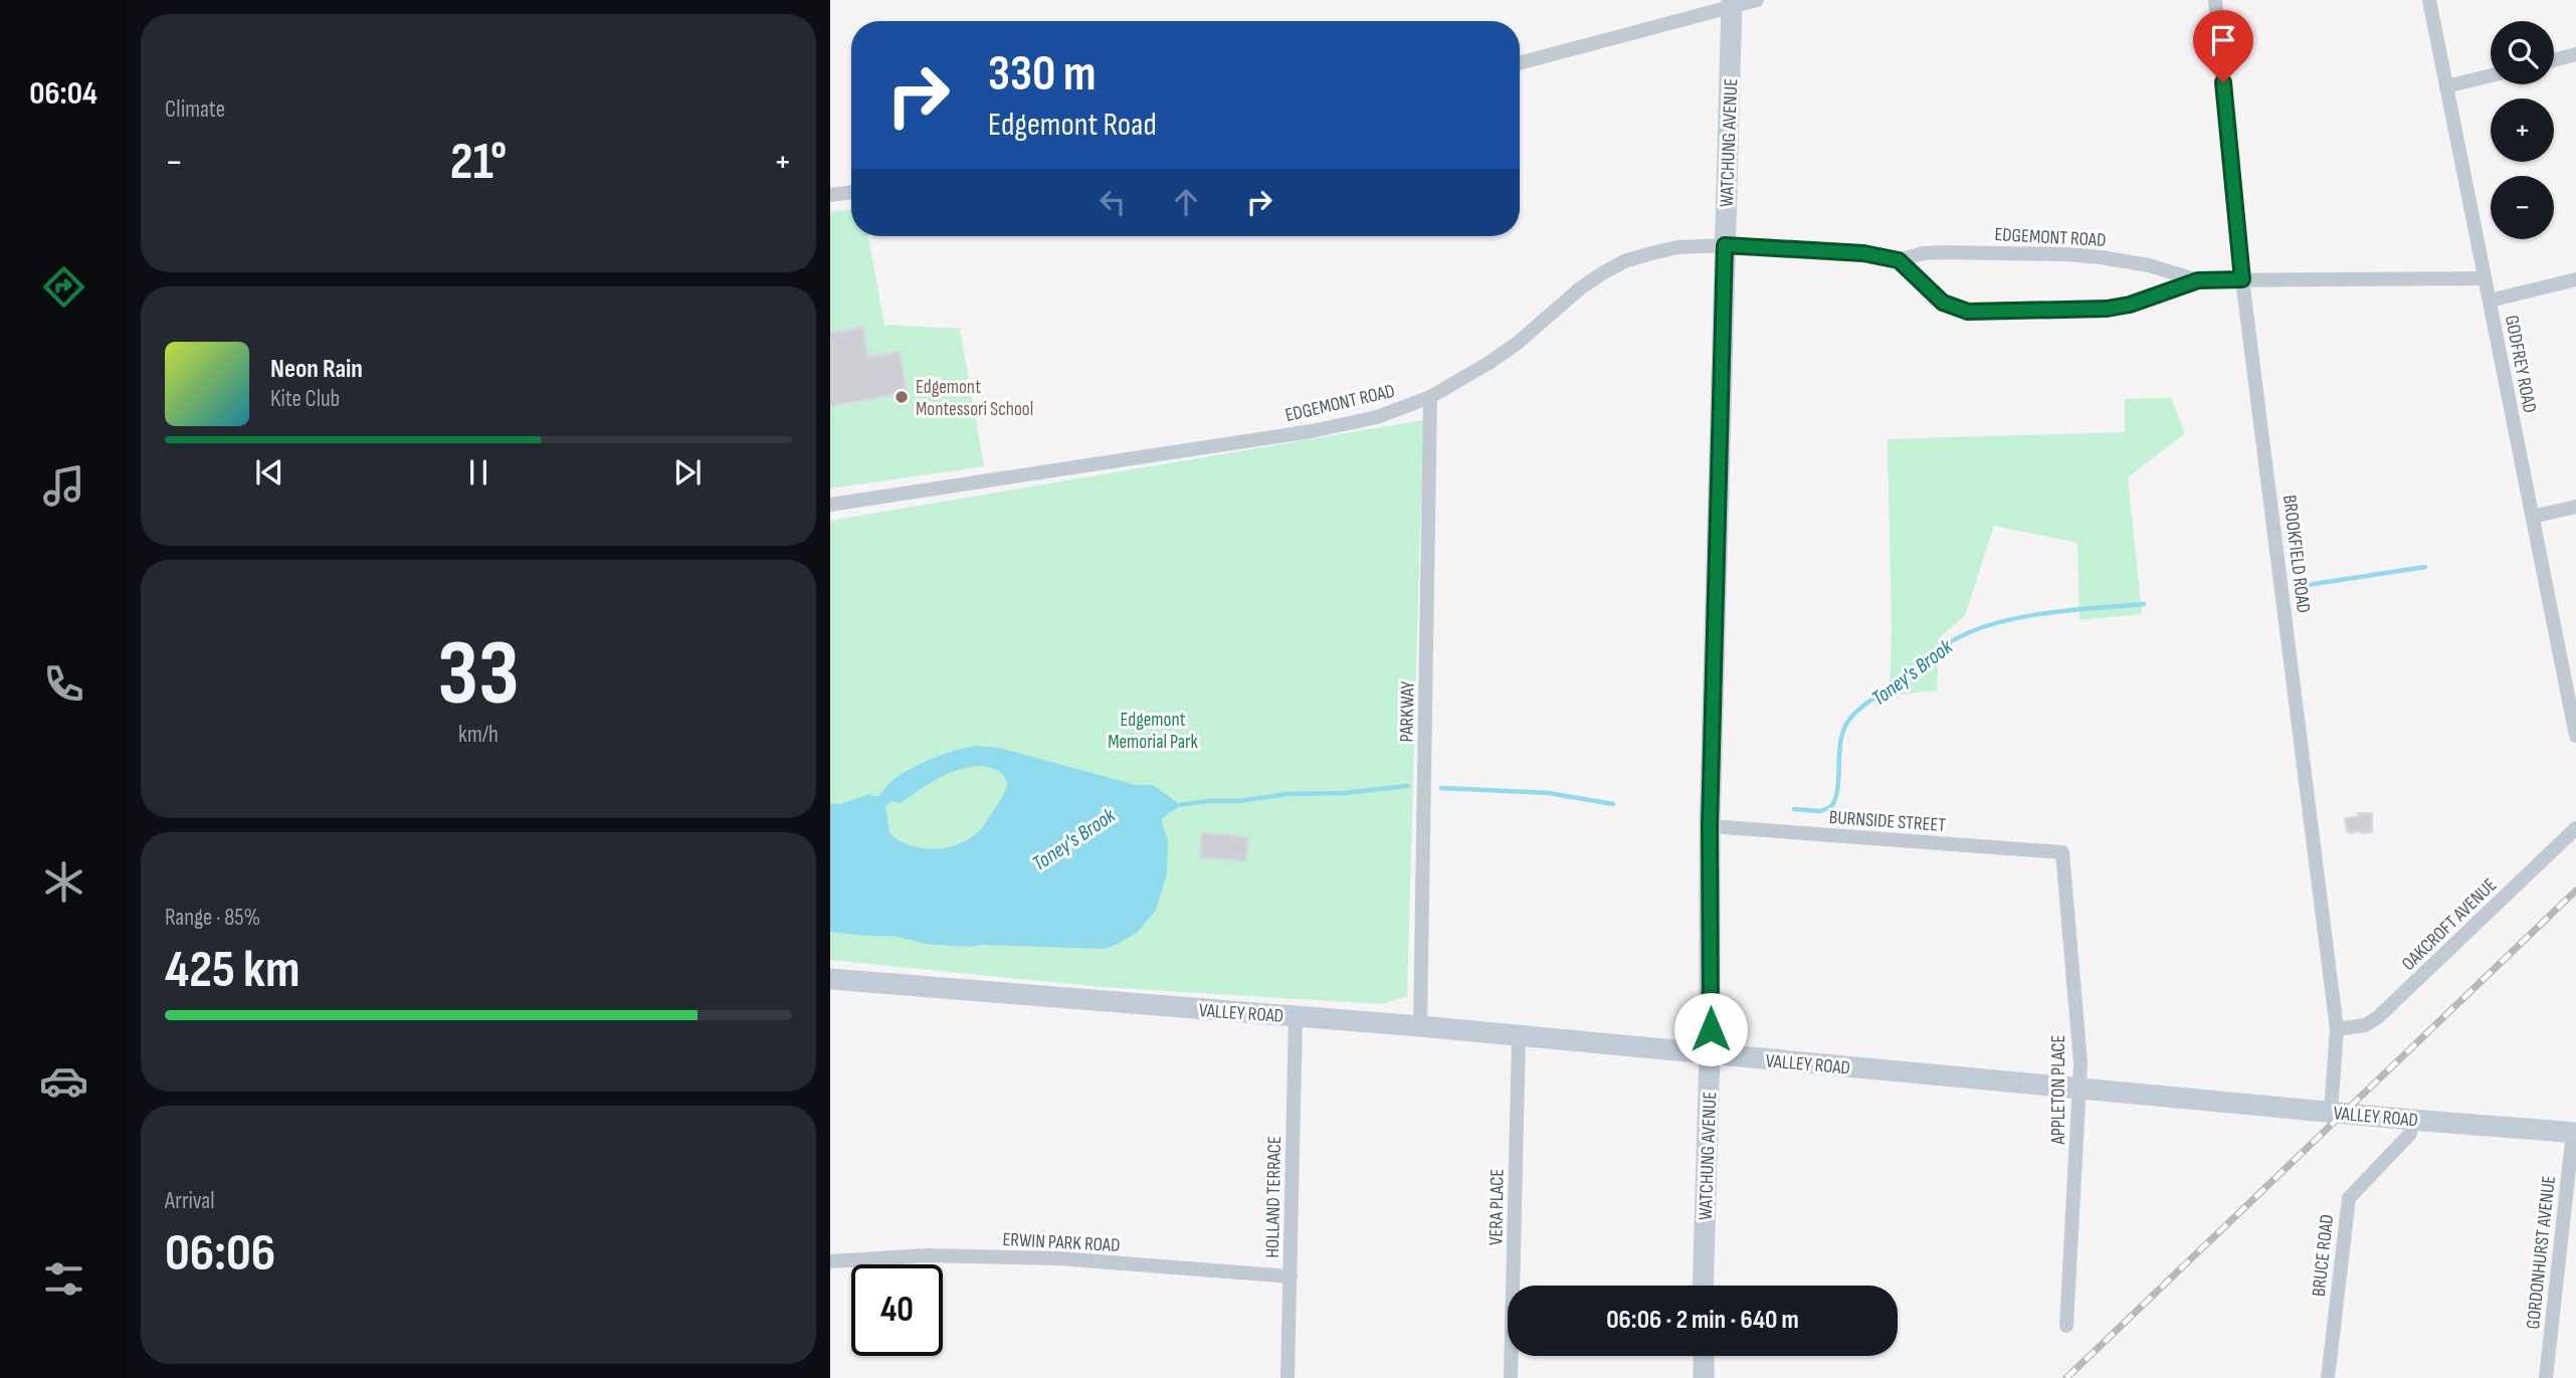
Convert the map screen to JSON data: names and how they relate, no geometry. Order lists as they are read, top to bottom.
{
  "streets": {
    "main road": ["WATCHUNG AVENUE", "VALLEY ROAD"],
    "street": [
      "EDGEMONT ROAD",
      "GODFREY ROAD",
      "BROOKFIELD ROAD",
      "PARKWAY",
      "BURNSIDE STREET",
      "OAKCROFT AVENUE",
      "APPLETON PLACE",
      "HOLLAND TERRACE",
      "VERA PLACE",
      "ERWIN PARK ROAD",
      "GORDONHURST AVENUE",
      "BRUCE ROAD"
    ]
  },
  "crossings": [
    ["WATCHUNG AVENUE", "EDGEMONT ROAD"],
    ["WATCHUNG AVENUE", "BURNSIDE STREET"],
    ["WATCHUNG AVENUE", "VALLEY ROAD"],
    ["EDGEMONT ROAD", "GODFREY ROAD"],
    ["EDGEMONT ROAD", "BROOKFIELD ROAD"],
    ["EDGEMONT ROAD", "PARKWAY"],
    ["BROOKFIELD ROAD", "OAKCROFT AVENUE"],
    ["BROOKFIELD ROAD", "VALLEY ROAD"],
    ["PARKWAY", "VALLEY ROAD"],
    ["BURNSIDE STREET", "APPLETON PLACE"],
    ["VALLEY ROAD", "APPLETON PLACE"],
    ["VALLEY ROAD", "HOLLAND TERRACE"],
    ["VALLEY ROAD", "VERA PLACE"],
    ["VALLEY ROAD", "GORDONHURST AVENUE"],
    ["VALLEY ROAD", "BRUCE ROAD"],
    ["HOLLAND TERRACE", "ERWIN PARK ROAD"]
  ],
  "water": ["Toney's Brook"],
  "parks": ["Edgemont Memorial Park"],
  "places": ["Edgemont Montessori School"],
  "page": {
    "tabs": "06:04",
    "tile": [
      "Climate",
      ["33", "km/h"],
      ["Range · 85%", "425 km"],
      ["Arrival", "06:06"]
    ],
    "map_buttons": ["+", "−"],
    "turn": ["330 m", "Edgemont Road"],
    "heat": ["−", "21°", "+"],
    "song": ["Neon Rain", "Kite Club"],
    "limit": "40",
    "trip": "06:06 · 2 min · 640 m"
  }
}
